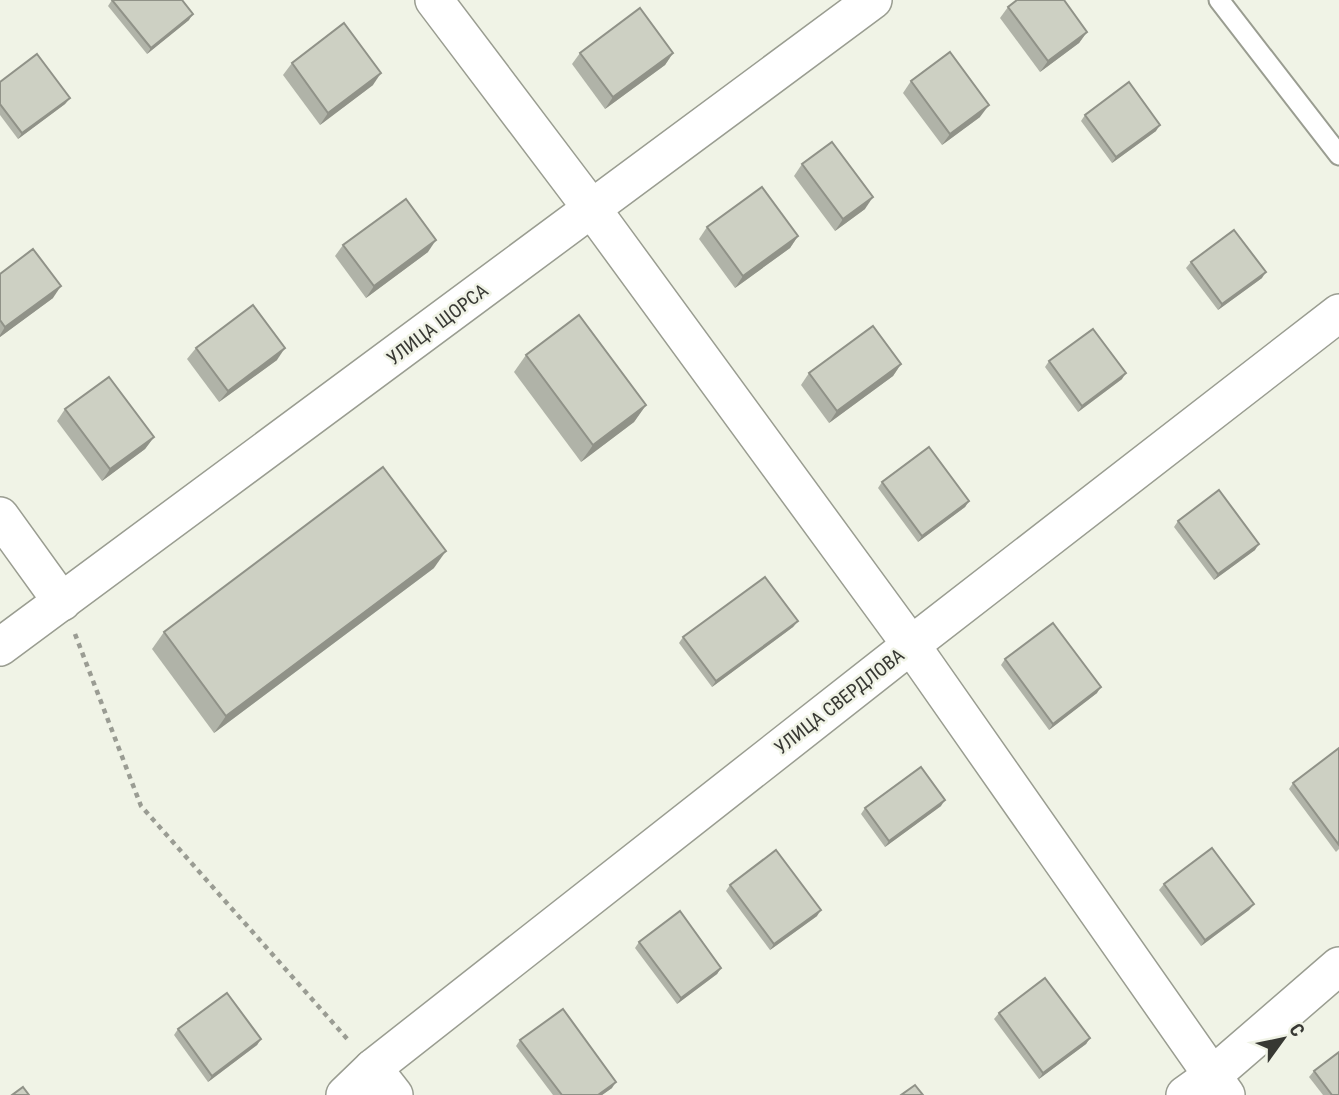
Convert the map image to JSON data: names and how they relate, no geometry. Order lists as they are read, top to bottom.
{
  "streets": {
    "street": ["УЛИЦА ЩОРСА", "УЛИЦА СВЕРДЛОВА"]
  },
  "north": "top right"
}
